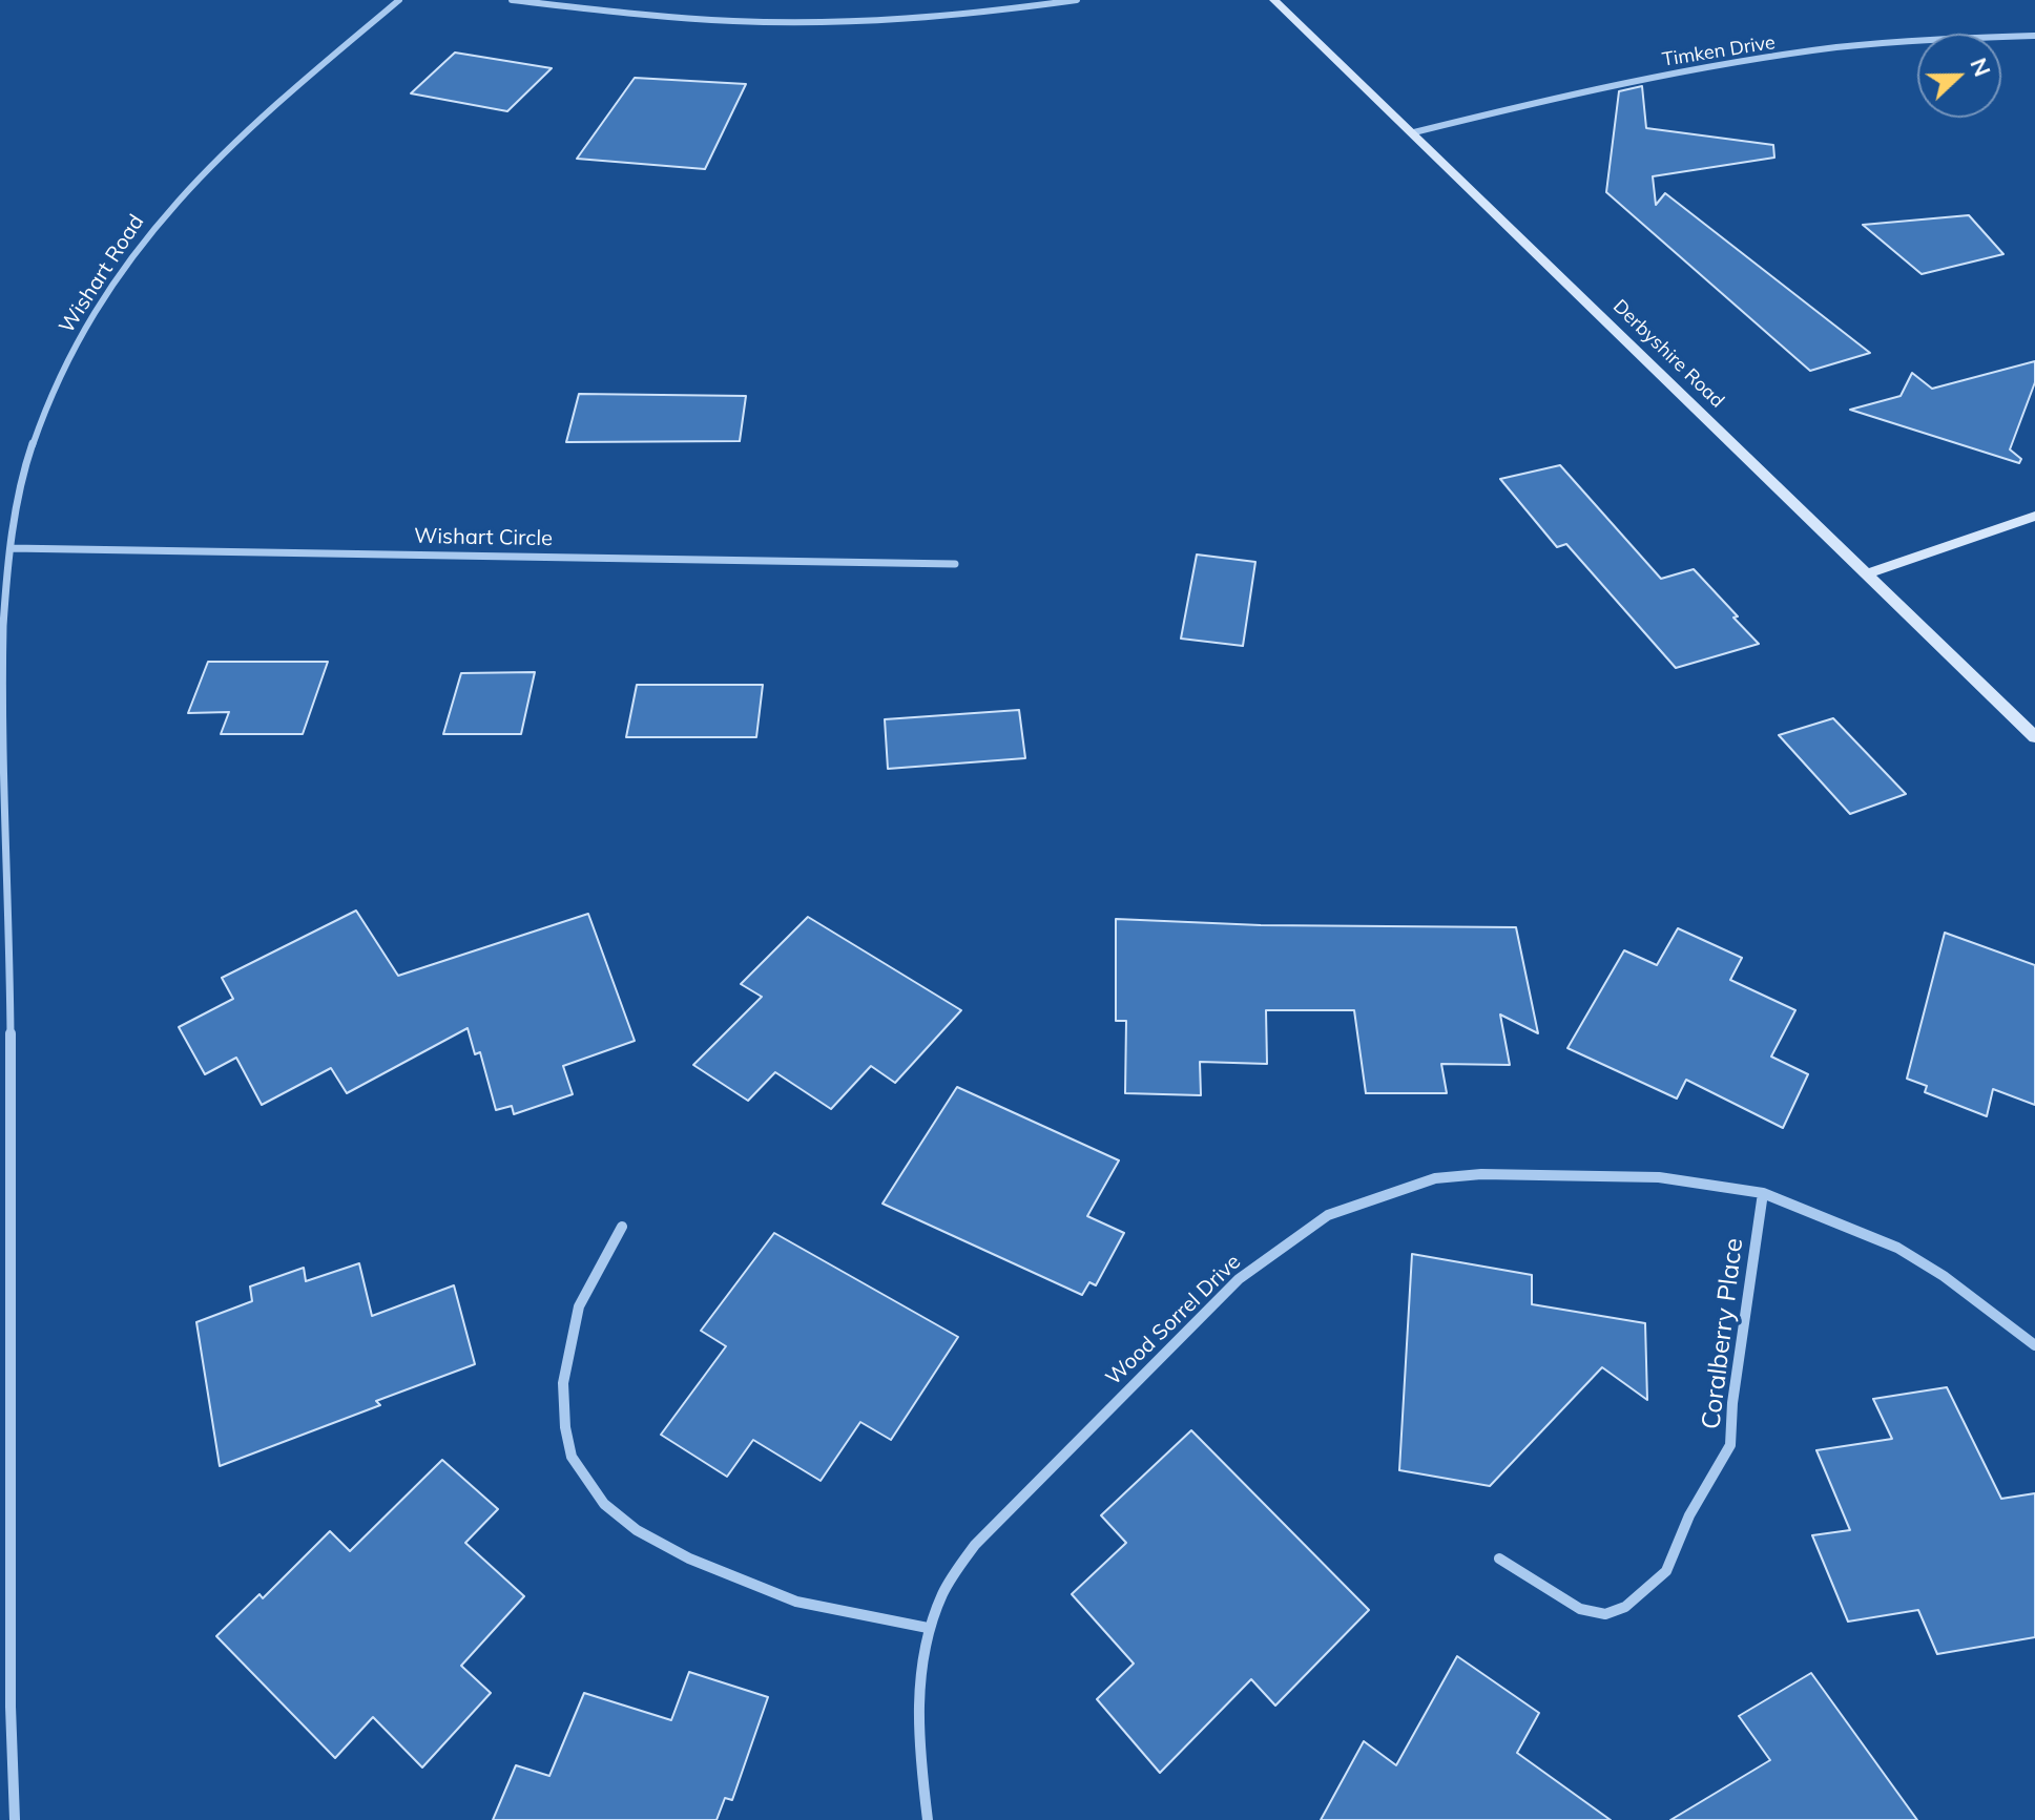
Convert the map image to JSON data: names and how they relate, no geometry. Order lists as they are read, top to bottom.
{
  "streets": {
    "street": [
      "Timken Drive",
      "Wishart Road",
      "Derbyshire Road",
      "Wishart Circle",
      "Wood Sorrel Drive",
      "Coralberry Place"
    ]
  },
  "crossings": [
    ["Timken Drive", "Derbyshire Road"],
    ["Wishart Road", "Wishart Circle"],
    ["Wood Sorrel Drive", "Coralberry Place"]
  ],
  "north": "right"
}
